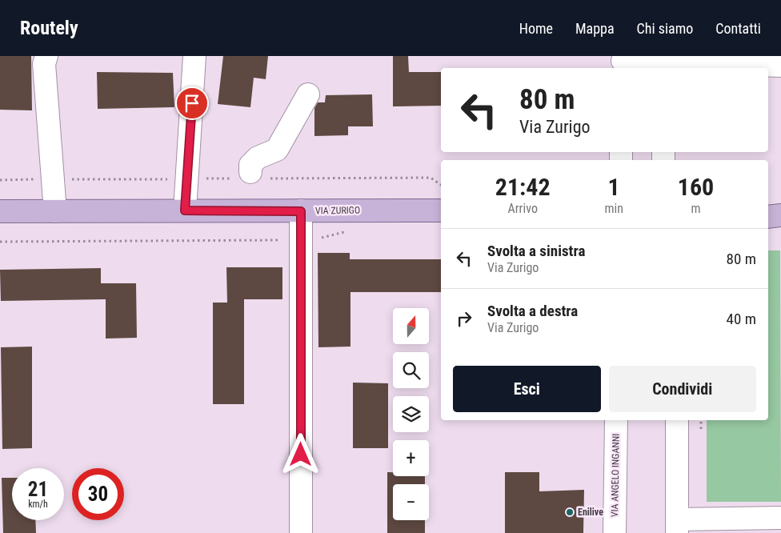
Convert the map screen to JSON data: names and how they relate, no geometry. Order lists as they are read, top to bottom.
{
  "streets": {
    "main road": ["VIA ZURIGO"],
    "street": ["VIA ANGELO INGANNI"]
  },
  "places": ["Enilive"],
  "north": "top",
  "page": {
    "header": "Routely",
    "nav": [
      "Home",
      "Mappa",
      "Chi siamo",
      "Contatti"
    ],
    "turn": ["80 m", "Via Zurigo"],
    "eta": [
      "21:42",
      "Arrivo",
      "1",
      "min",
      "160",
      "m"
    ],
    "list": [
      {
        "name": "Svolta a sinistra",
        "note": "Via Zurigo",
        "value": "80 m"
      },
      {
        "name": "Svolta a destra",
        "note": "Via Zurigo",
        "value": "40 m"
      }
    ],
    "map_buttons": ["+", "−"],
    "buttons": ["Esci", "Condividi"],
    "speed": "21 km/h",
    "limit": "30"
  }
}
